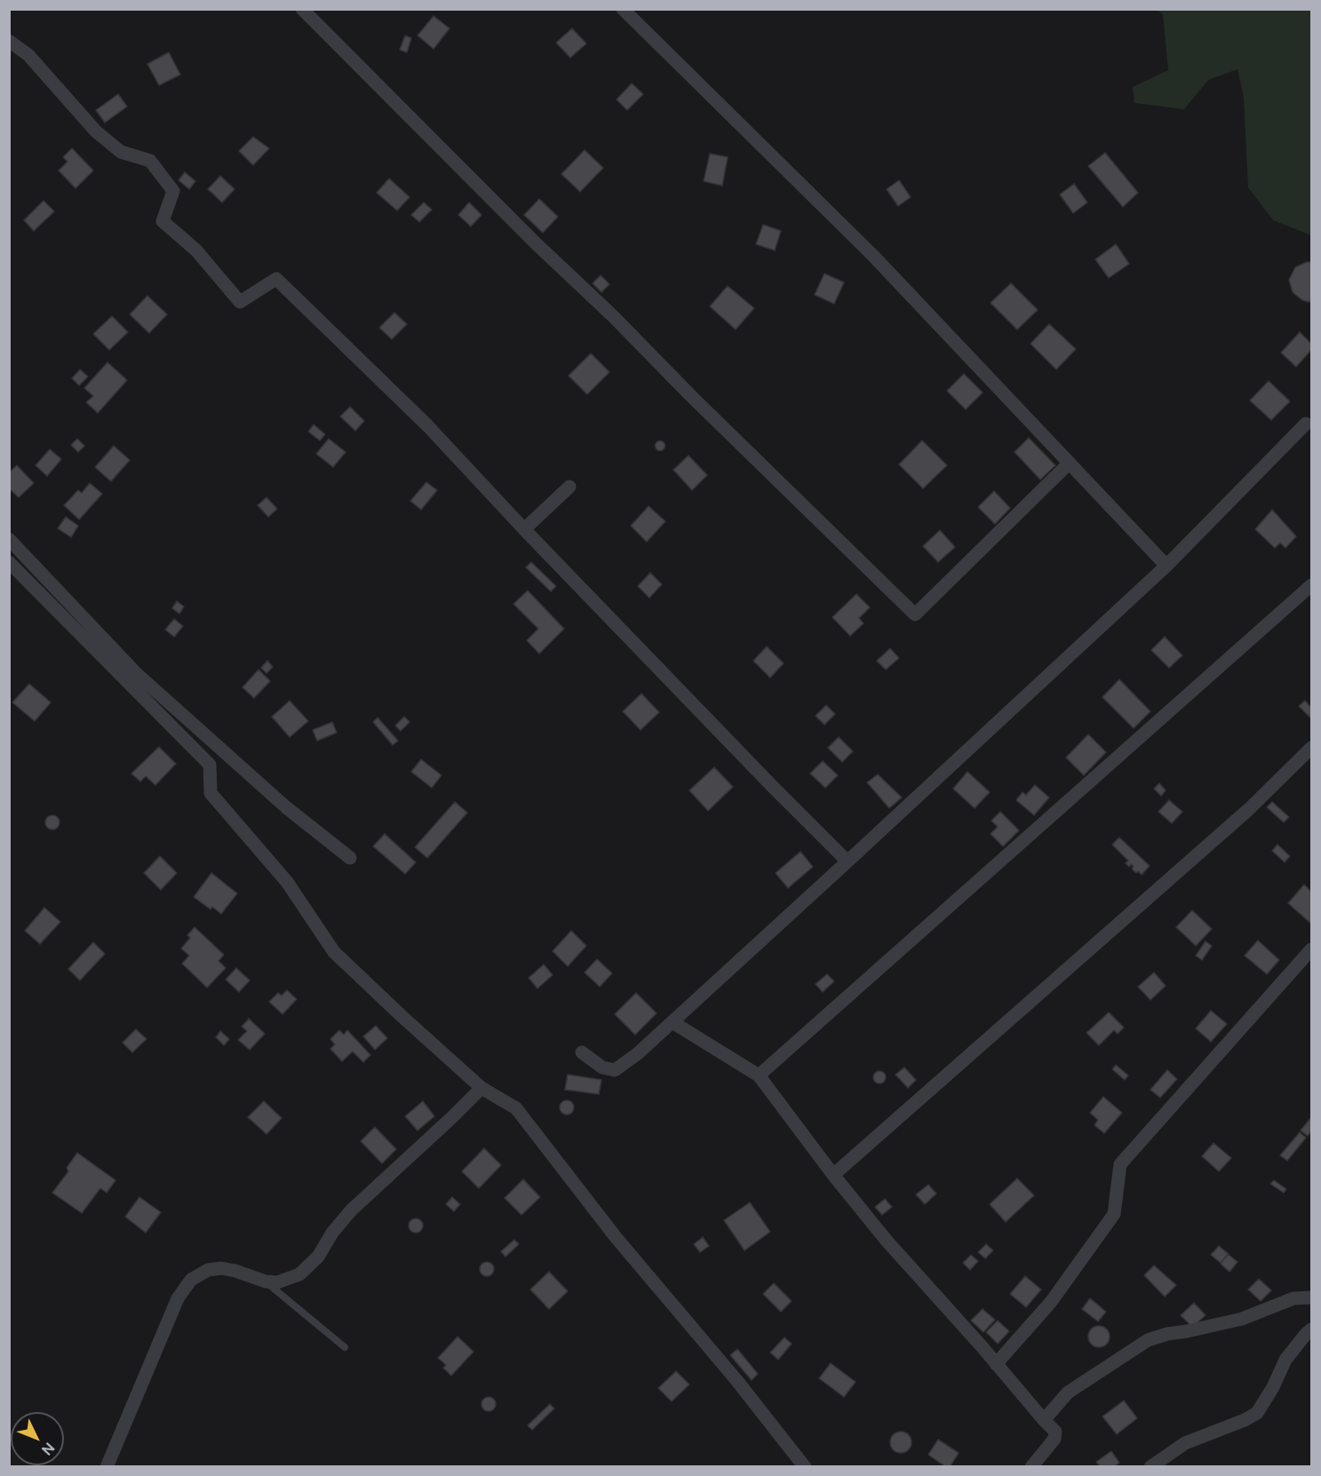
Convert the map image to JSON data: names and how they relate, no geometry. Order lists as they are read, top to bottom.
{
  "north": "bottom right"
}
